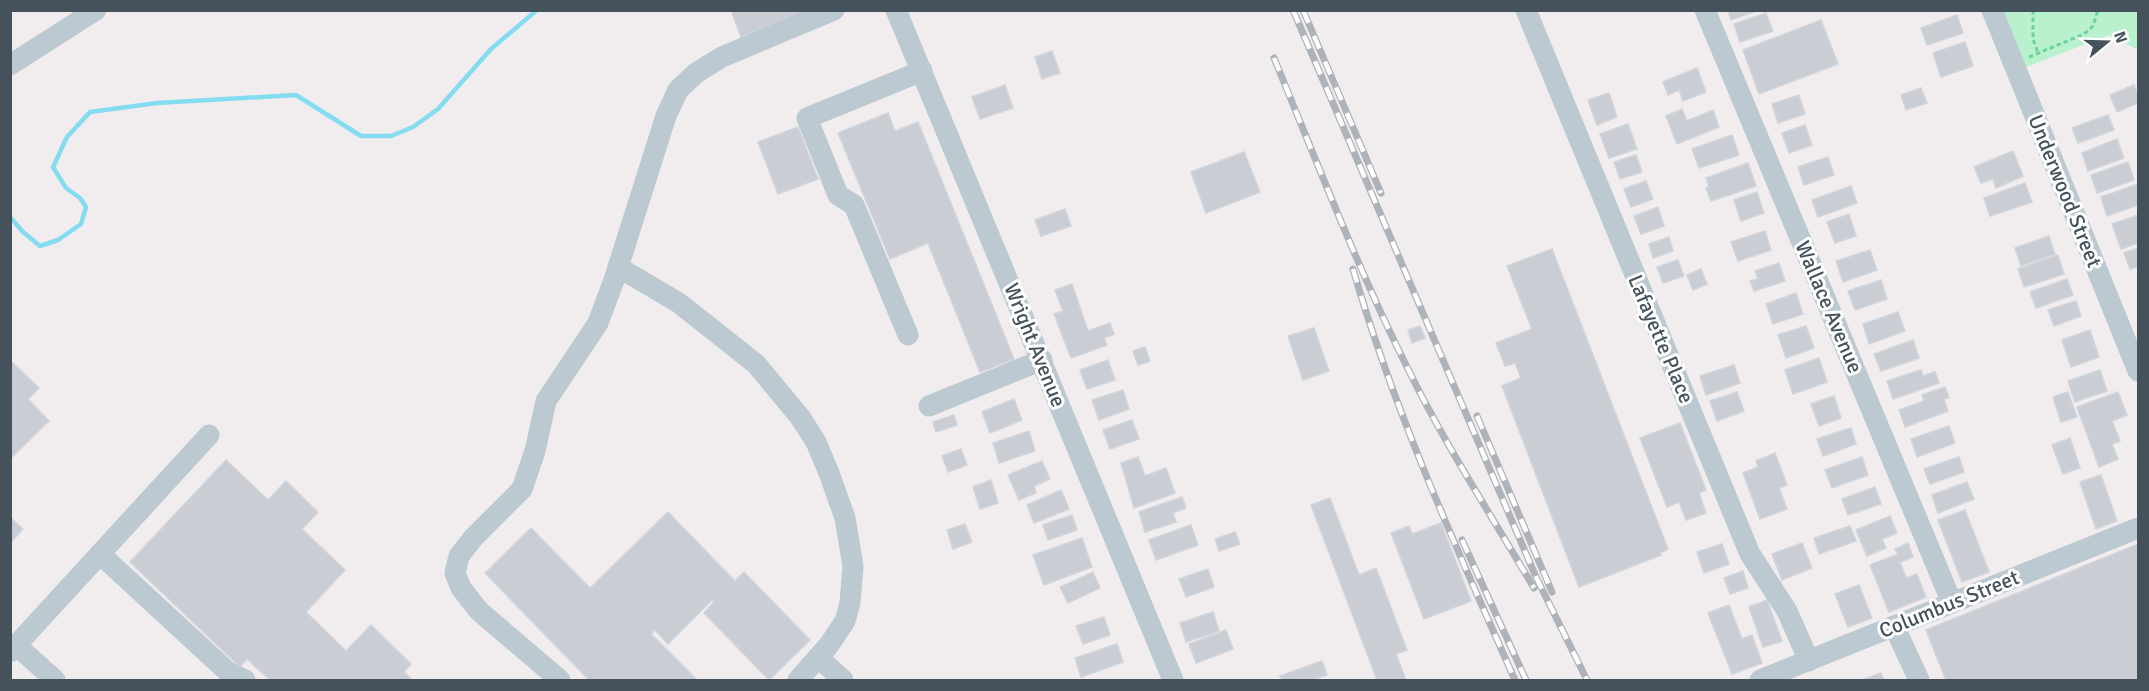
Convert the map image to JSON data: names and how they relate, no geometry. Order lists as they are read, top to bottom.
{
  "streets": {
    "street": [
      "Underwood Street",
      "Wallace Avenue",
      "Lafayette Place",
      "Wright Avenue",
      "Columbus Street"
    ]
  },
  "crossings": [
    ["Wallace Avenue", "Columbus Street"],
    ["Lafayette Place", "Columbus Street"]
  ],
  "north": "right"
}
